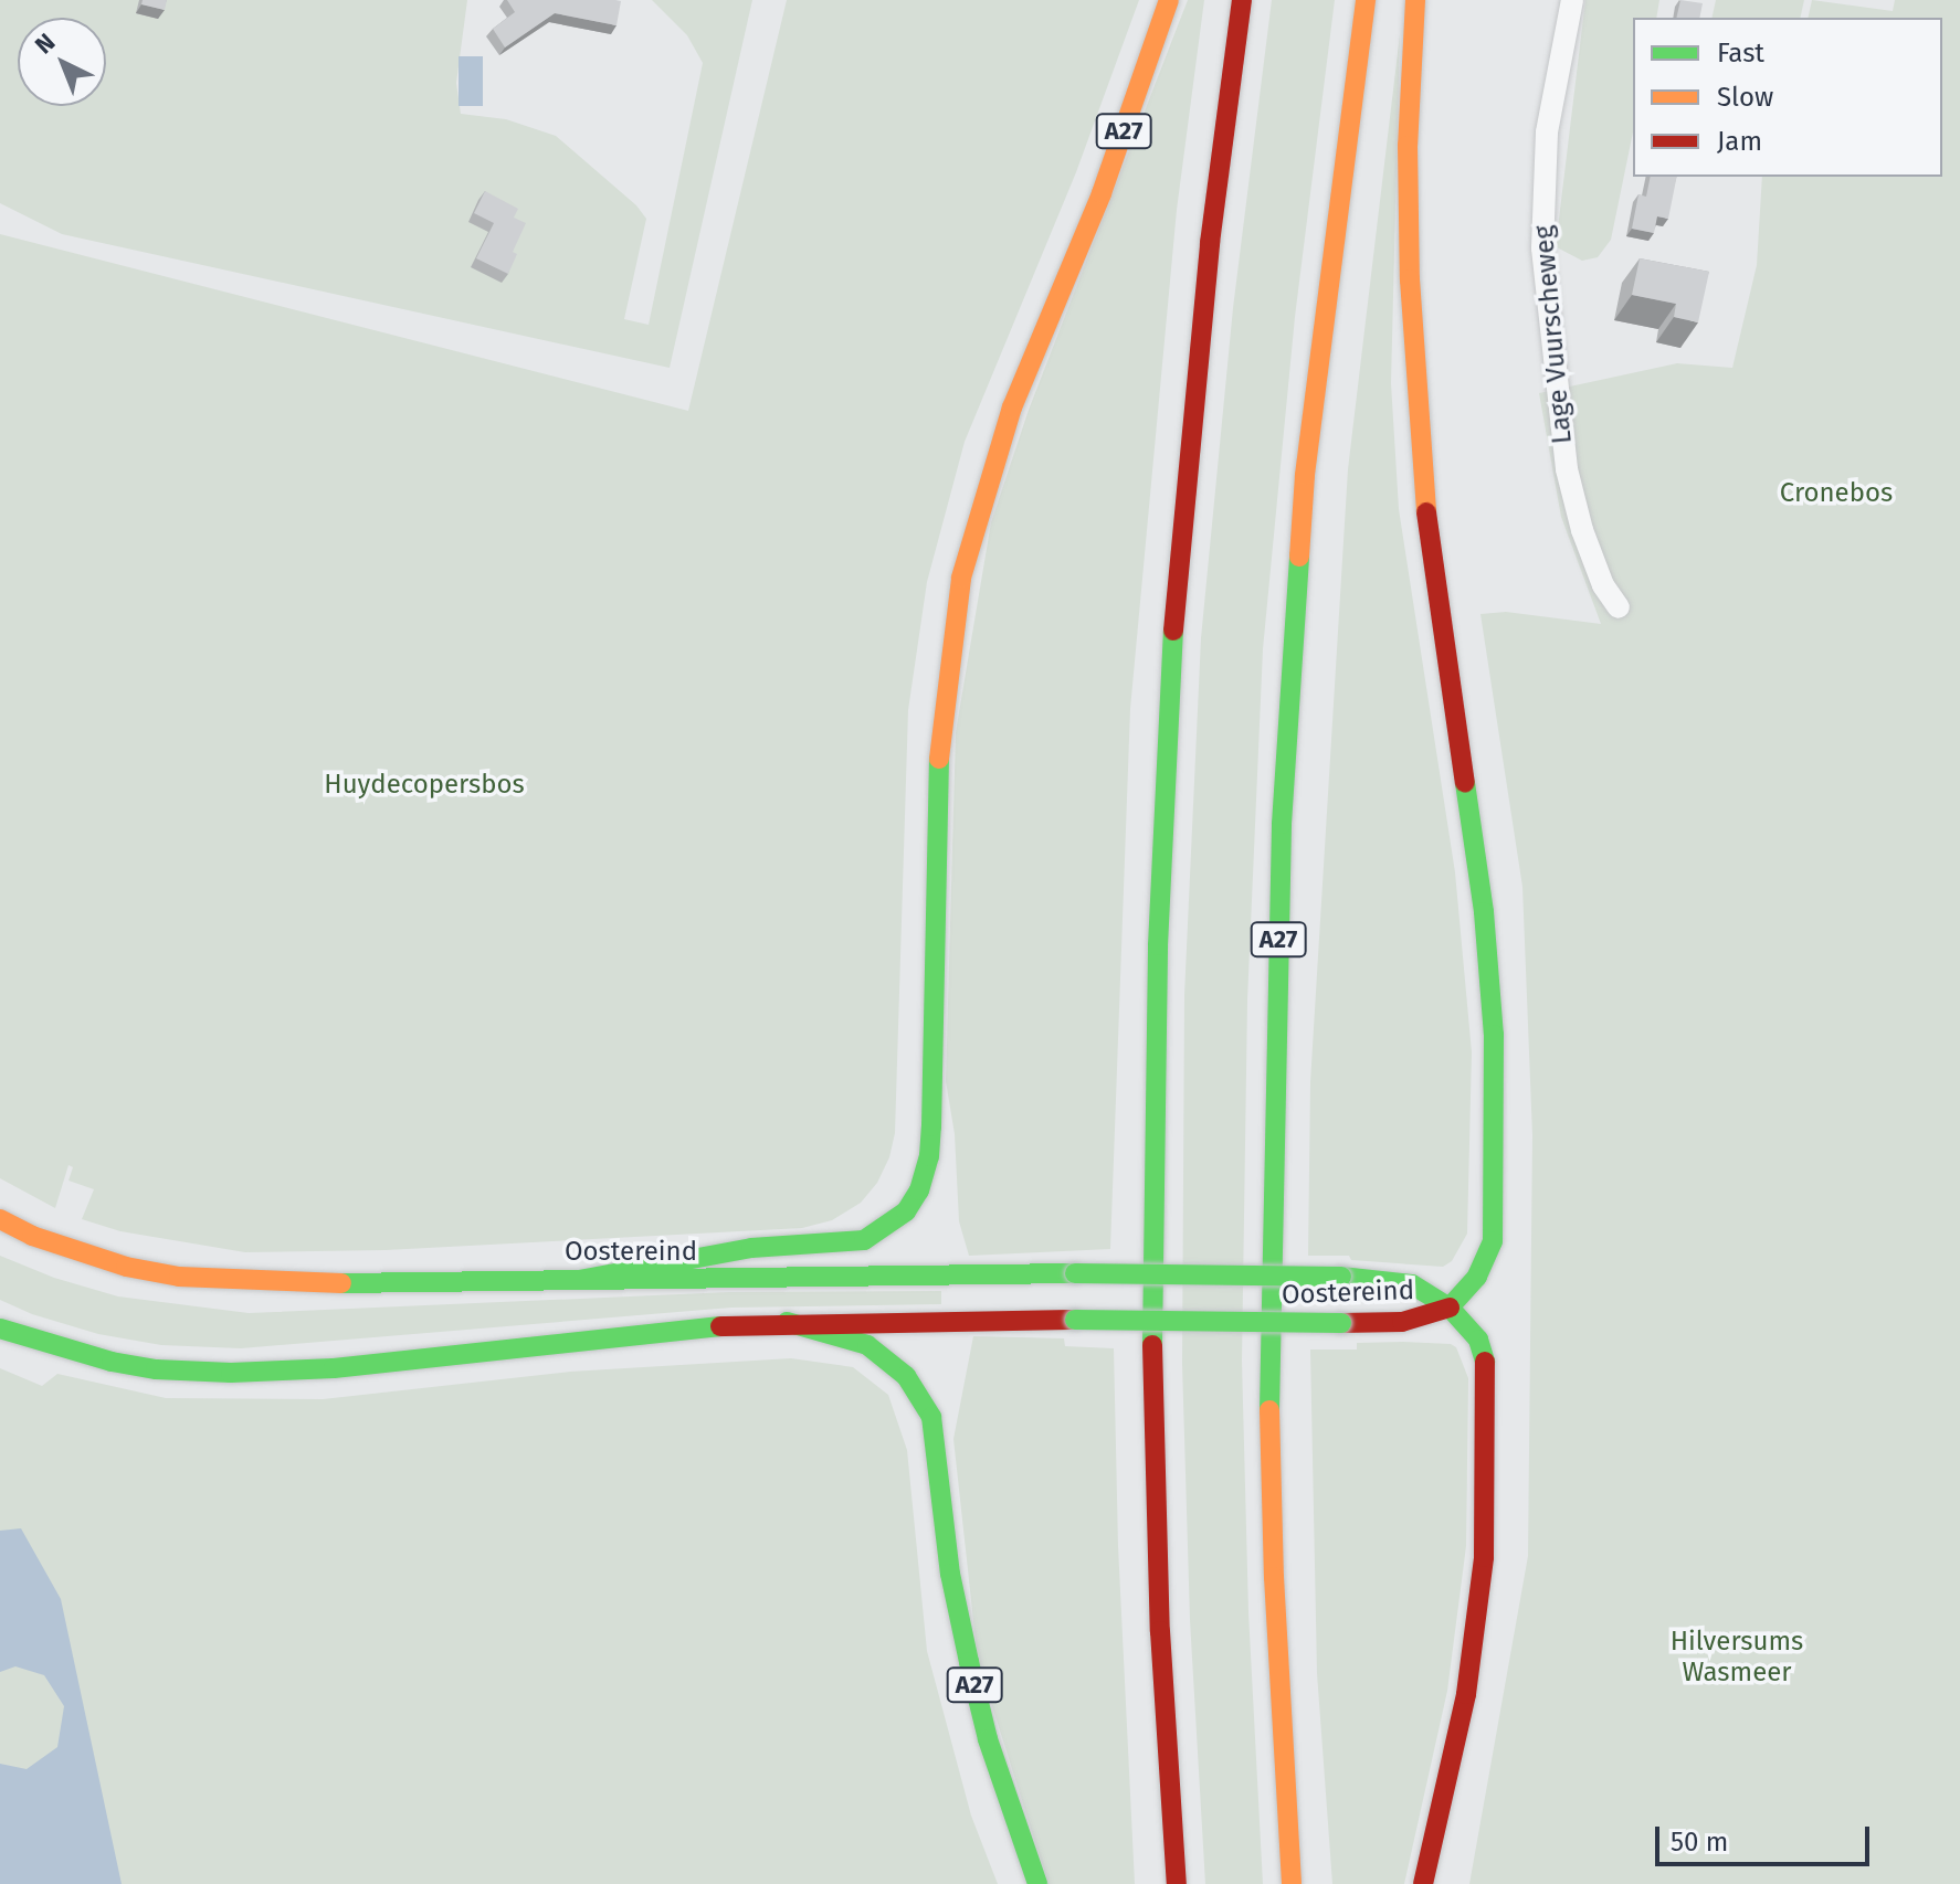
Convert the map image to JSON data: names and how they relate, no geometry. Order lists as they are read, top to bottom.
{
  "streets": {
    "main road": ["A27", "Oostereind"],
    "street": ["Lage Vuurscheweg"]
  },
  "crossings": [
    ["A27", "Oostereind"]
  ],
  "parks": ["Cronebos", "Huydecopersbos", "Hilversums Wasmeer"],
  "legend": ["Fast", "Slow", "Jam"],
  "scale_bar": "50 m",
  "north": "top left"
}
